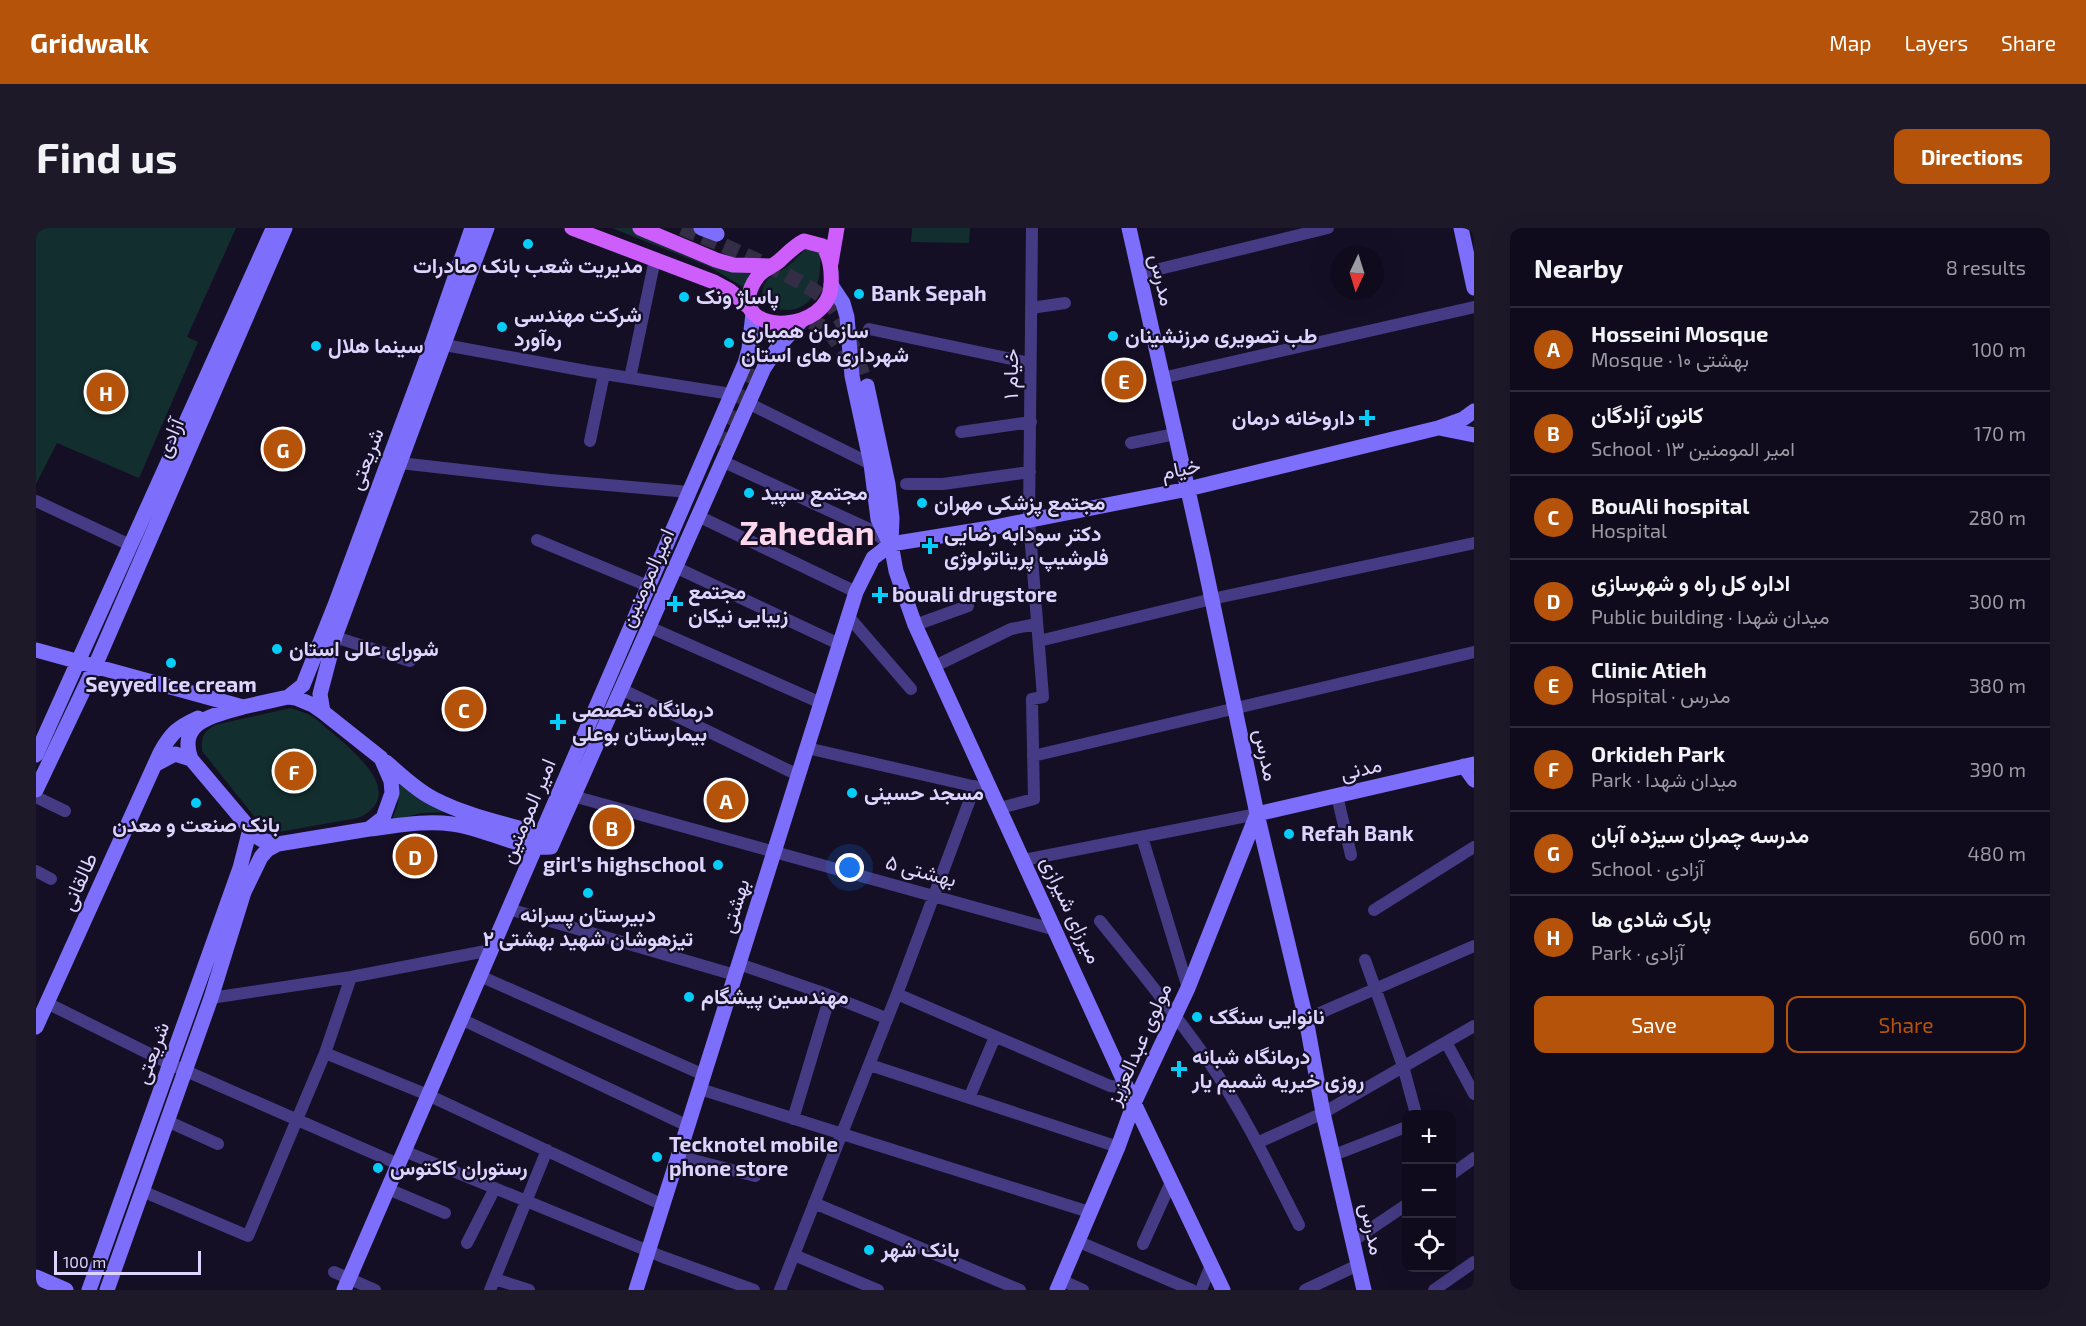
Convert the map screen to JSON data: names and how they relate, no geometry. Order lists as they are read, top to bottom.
{
  "streets": {
    "main road": [
      "مدرس",
      "آزادی",
      "شریعتی",
      "خیام",
      "امیرالمومنین",
      "مدنی",
      "امیر المومنین",
      "طالقانی",
      "بهشتی",
      "میرزای شیرازی",
      "مولوی عبدالعزیز"
    ],
    "street": ["خیام ۱", "بهشتی ۵"]
  },
  "crossings": [
    ["مدرس", "خیام"],
    ["مدرس", "مدنی"],
    ["مدرس", "مولوی عبدالعزیز"],
    ["خیام ۱", "خیام"],
    ["شریعتی", "طالقانی"],
    ["خیام", "بهشتی"],
    ["خیام", "میرزای شیرازی"],
    ["امیرالمومنین", "امیر المومنین"],
    ["امیرالمومنین", "بهشتی ۵"],
    ["مدنی", "مولوی عبدالعزیز"],
    ["بهشتی ۵", "بهشتی"],
    ["بهشتی ۵", "میرزای شیرازی"],
    ["بهشتی", "میرزای شیرازی"],
    ["میرزای شیرازی", "مولوی عبدالعزیز"]
  ],
  "districts": ["Zahedan"],
  "places": {
    "other": [
      "مدیریت شعب بانک صادرات",
      "Bank Sepah",
      "پاساژ ونک",
      "شرکت مهندسی ره‌آورد",
      "طب تصویری مرزنشینان",
      "سازمان همیاری شهرداری های استان",
      "سینما هلال",
      "مجتمع سپید",
      "مجتمع پزشکی مهران",
      "شورای عالی استان",
      "Seyyed Ice cream",
      "مسجد حسینی",
      "بانک صنعت و معدن",
      "Refah Bank",
      "girl's highschool",
      "دبیرستان پسرانه تیزهوشان شهید بهشتی ۲",
      "مهندسین پیشگام",
      "نانوایی سنگک",
      "Tecknotel mobile phone store",
      "رستوران کاکتوس",
      "بانک شهر"
    ],
    "health": [
      "داروخانه درمان",
      "دکتر سودابه رضایی فلوشیپ پریناتولوژی",
      "bouali drugstore",
      "مجتمع زیبایی نیکان",
      "درمانگاه تخصصی بیمارستان بوعلی",
      "درمانگاه شبانه روزی خیریه شمیم یار"
    ]
  },
  "scale_bar": "100 m",
  "north": "bottom",
  "page": {
    "header": "Gridwalk",
    "nav": ["Map", "Layers", "Share"],
    "buttons": [
      "Directions",
      ["Save", "Share"]
    ],
    "title": "Find us",
    "heading": ["Nearby", "8 results"],
    "list": [
      {
        "mark": "A",
        "name": "Hosseini Mosque",
        "note": "Mosque · بهشتی ۱۰",
        "value": "100 m"
      },
      {
        "mark": "B",
        "name": "کانون آزادگان",
        "note": "School · امیر المومنین ۱۳",
        "value": "170 m"
      },
      {
        "mark": "C",
        "name": "BouAli hospital",
        "note": "Hospital",
        "value": "280 m"
      },
      {
        "mark": "D",
        "name": "اداره کل راه و شهرسازی",
        "note": "Public building · میدان شهدا",
        "value": "300 m"
      },
      {
        "mark": "E",
        "name": "Clinic Atieh",
        "note": "Hospital · مدرس",
        "value": "380 m"
      },
      {
        "mark": "F",
        "name": "Orkideh Park",
        "note": "Park · میدان شهدا",
        "value": "390 m"
      },
      {
        "mark": "G",
        "name": "مدرسه چمران سیزده آبان",
        "note": "School · آزادی",
        "value": "480 m"
      },
      {
        "mark": "H",
        "name": "پارک شادی ها",
        "note": "Park · آزادی",
        "value": "600 m"
      }
    ],
    "pins": [
      "E",
      "H",
      "G",
      "C",
      "F",
      "A",
      "B",
      "D"
    ],
    "map_buttons": ["+", "−"],
    "scale": "100 m"
  }
}
